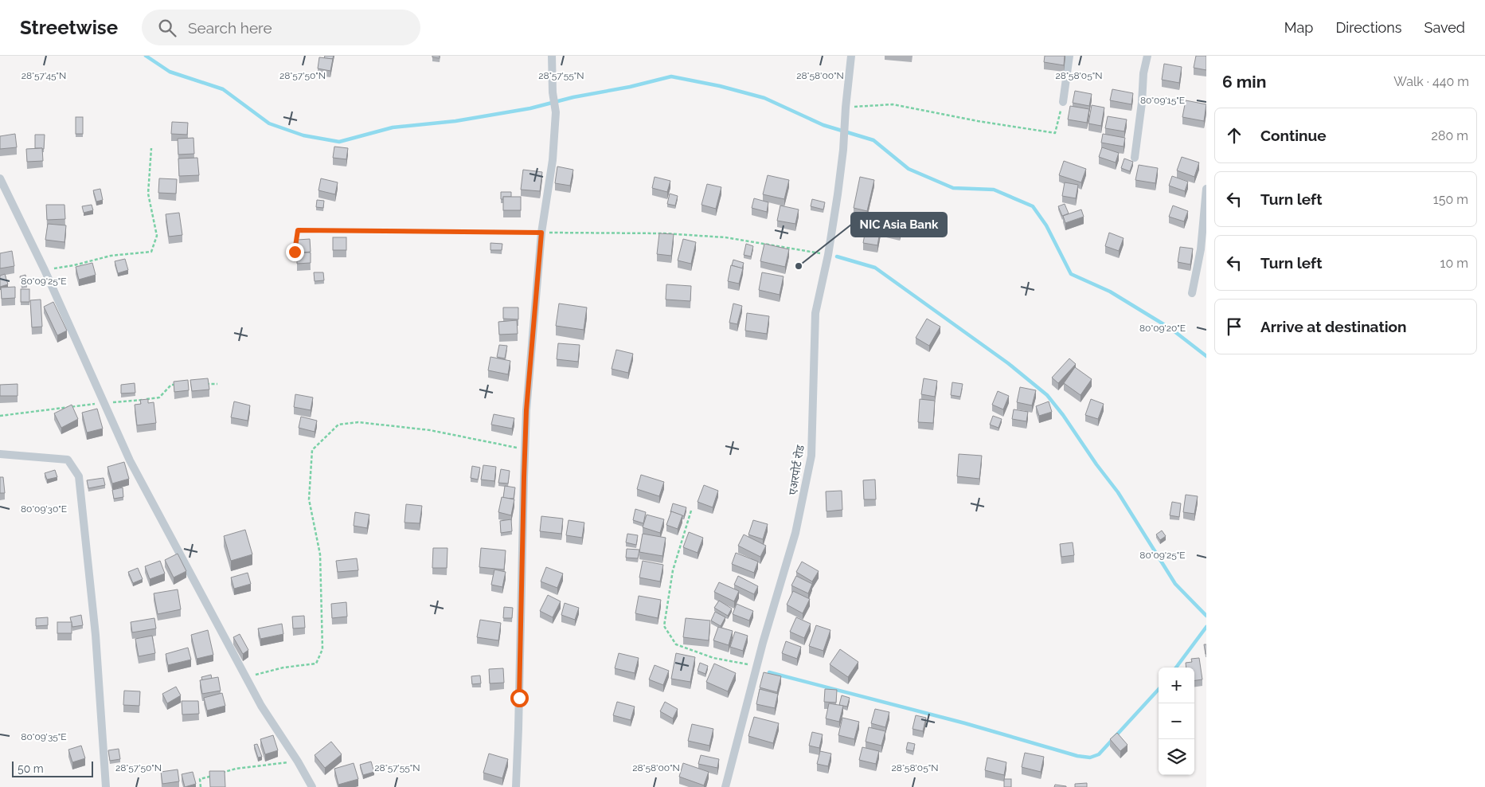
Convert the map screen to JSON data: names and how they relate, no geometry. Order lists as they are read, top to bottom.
{
  "streets": {
    "street": ["एअरपोर्ट रोड"]
  },
  "places": ["NIC Asia Bank"],
  "scale_bar": "50 m",
  "page": {
    "header": "Streetwise",
    "search": "Search here",
    "nav": ["Map", "Directions", "Saved"],
    "heading": ["6 min", "Walk · 440 m"],
    "list": [
      ["Continue", "280 m"],
      ["Turn left", "150 m"],
      ["Turn left", "10 m"],
      "Arrive at destination"
    ],
    "map_buttons": ["+", "−"],
    "scale": "50 m"
  },
  "coordinates": [
    "28°57'45\"N",
    "28°57'50\"N",
    "28°57'55\"N",
    "28°58'00\"N",
    "28°58'05\"N",
    "80°09'15\"E",
    "80°09'25\"E",
    "80°09'20\"E",
    "80°09'30\"E",
    "80°09'35\"E"
  ]
}
